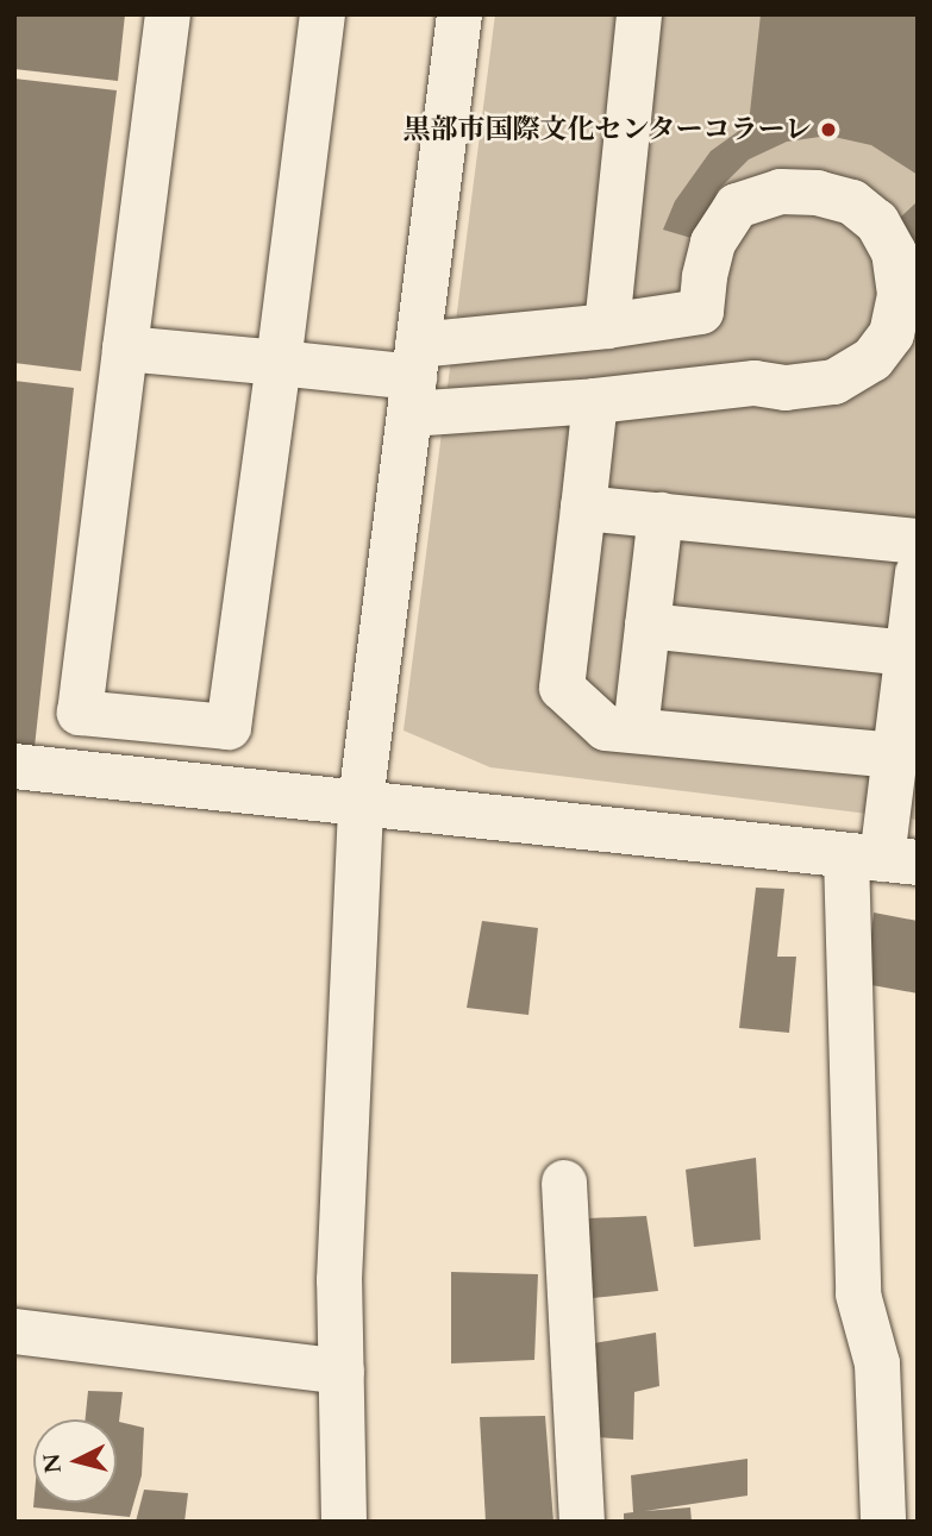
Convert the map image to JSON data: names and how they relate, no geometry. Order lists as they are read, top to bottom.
{
  "places": ["黒部市国際文化センターコラーレ"],
  "north": "left"
}
